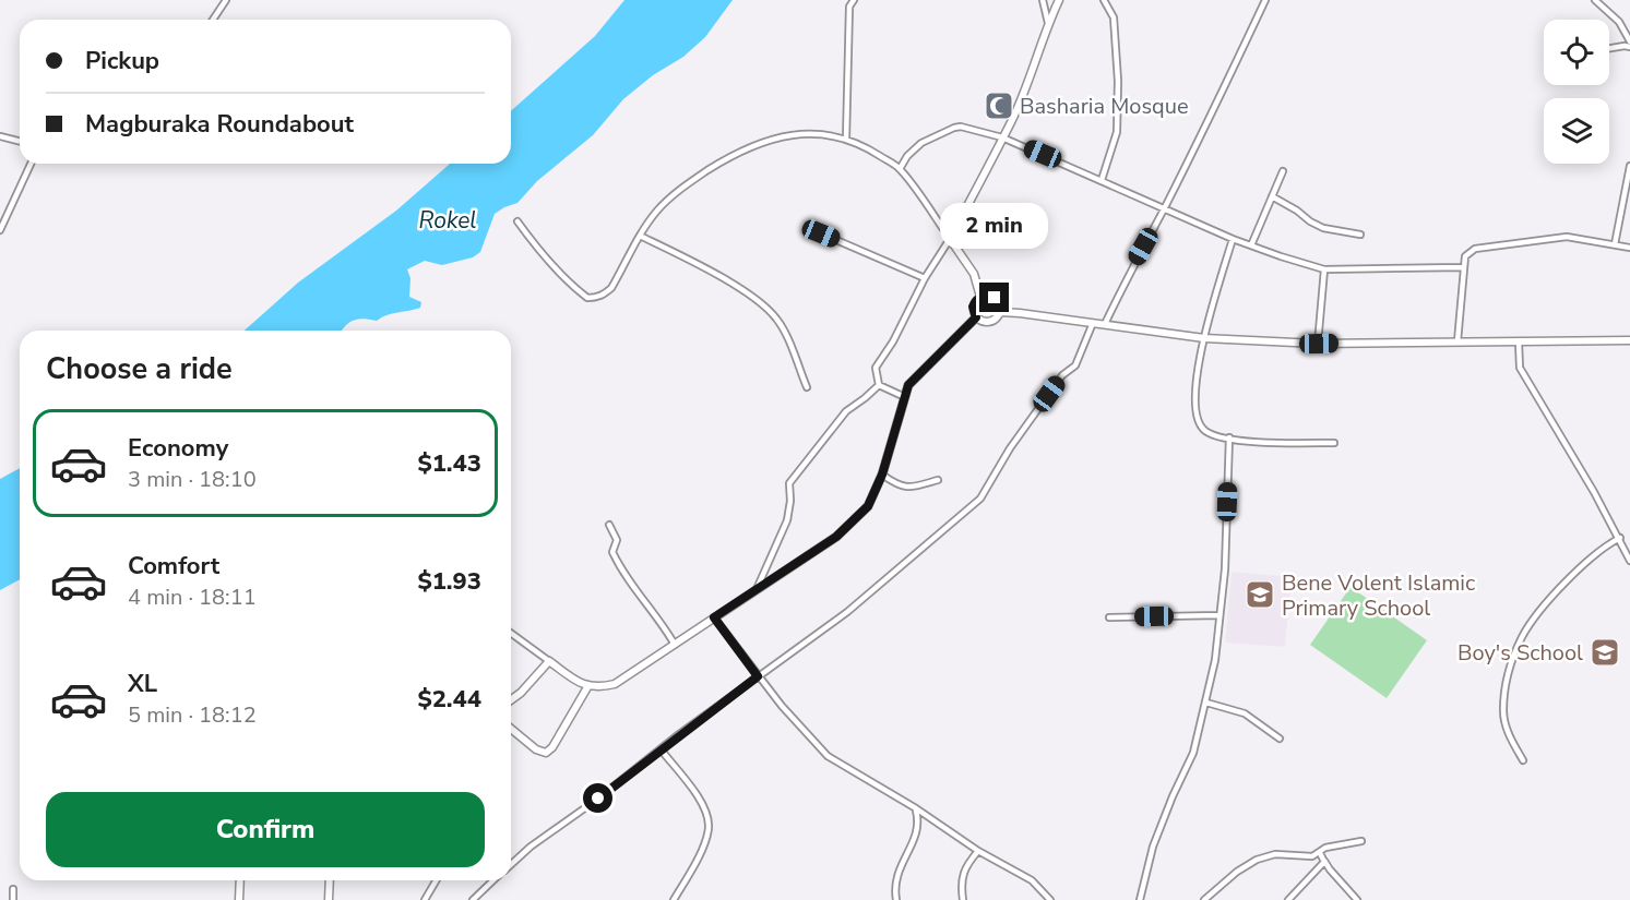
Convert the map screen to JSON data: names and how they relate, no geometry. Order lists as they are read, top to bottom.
{
  "water": ["Rokel"],
  "places": {
    "mosque": ["Basharia Mosque"],
    "school or university": ["Bene Volent Islamic Primary School", "Boy's School"]
  },
  "page": {
    "banner": ["Pickup", "Magburaka Roundabout"],
    "bubble": "2 min",
    "heading": "Choose a ride",
    "list": [
      {
        "name": "Economy",
        "note": "3 min · 18:10",
        "value": "$1.43"
      },
      {
        "name": "Comfort",
        "note": "4 min · 18:11",
        "value": "$1.93"
      },
      {
        "name": "XL",
        "note": "5 min · 18:12",
        "value": "$2.44"
      }
    ],
    "buttons": "Confirm"
  }
}
